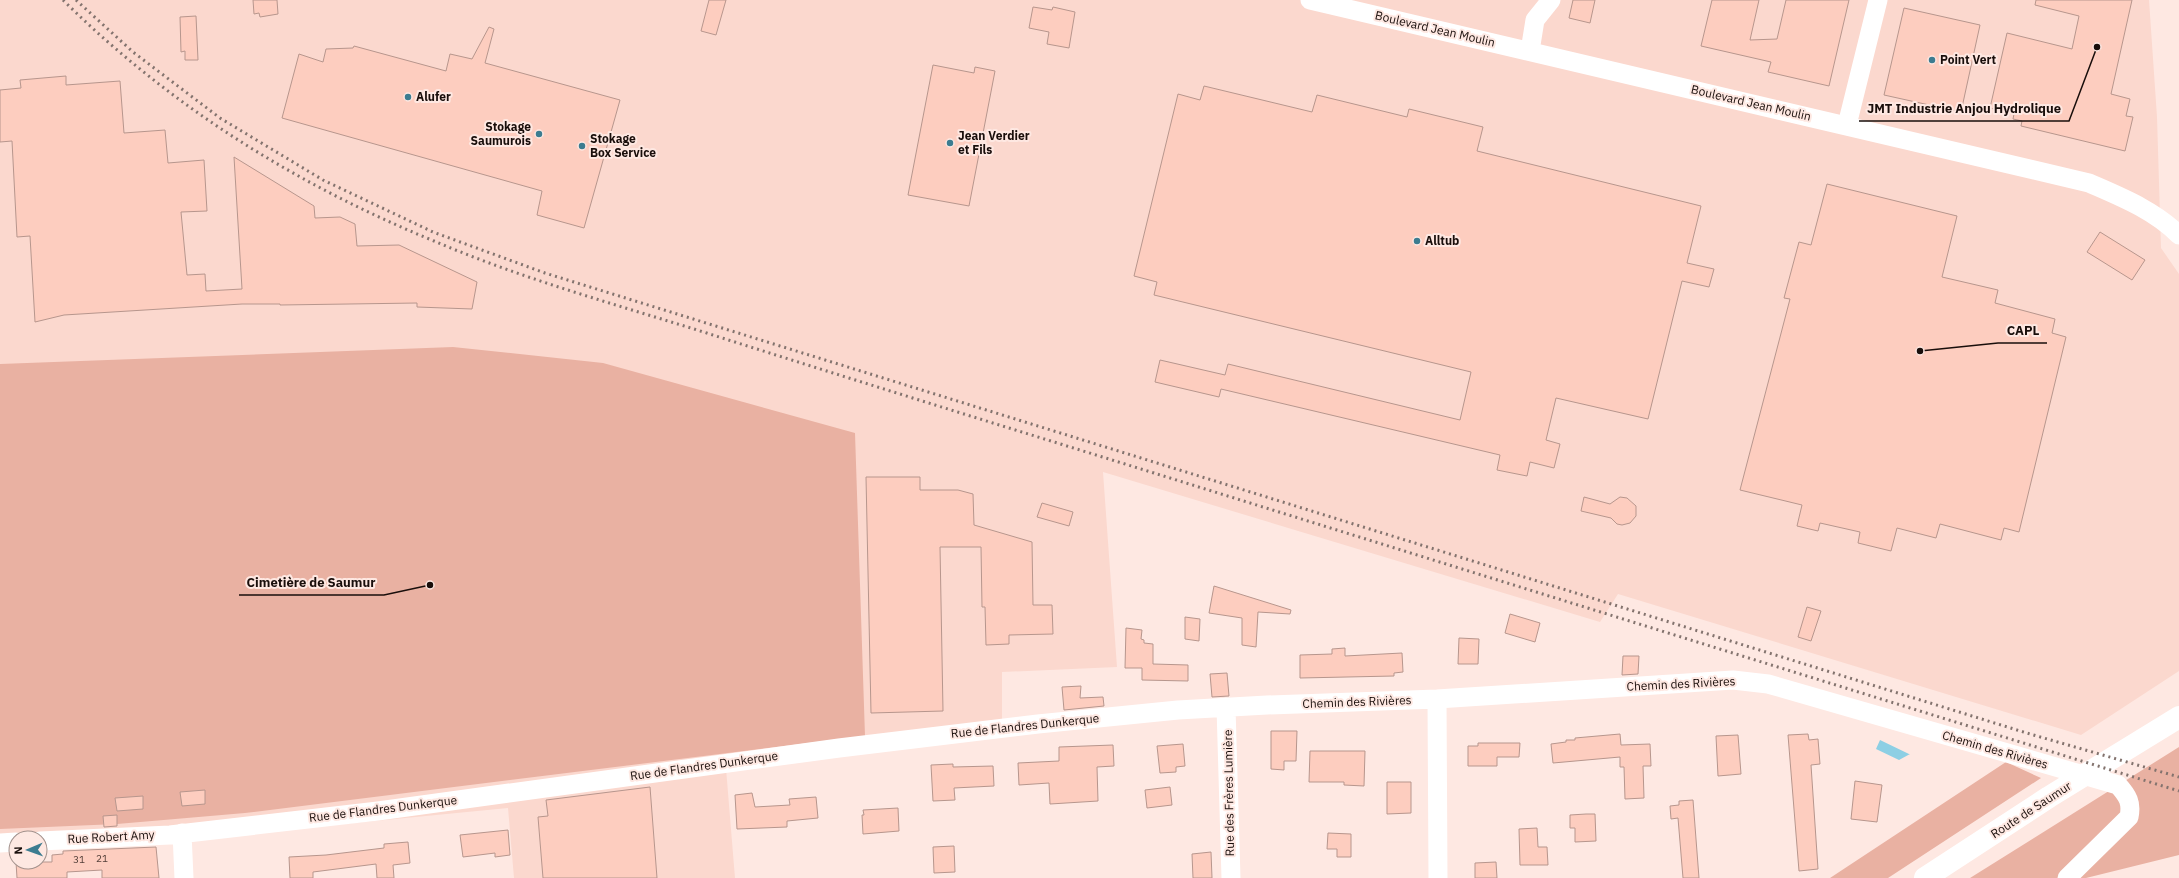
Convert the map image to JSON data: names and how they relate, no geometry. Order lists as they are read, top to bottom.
{
  "streets": {
    "main road": ["Route de Saumur"],
    "street": [
      "Boulevard Jean Moulin",
      "Chemin des Rivières",
      "Rue de Flandres Dunkerque",
      "Rue des Frères Lumière",
      "Rue Robert Amy"
    ]
  },
  "crossings": [
    ["Chemin des Rivières", "Rue de Flandres Dunkerque"],
    ["Chemin des Rivières", "Rue des Frères Lumière"],
    ["Rue de Flandres Dunkerque", "Rue des Frères Lumière"],
    ["Rue de Flandres Dunkerque", "Rue Robert Amy"]
  ],
  "places": [
    "JMT Industrie Anjou Hydrolique",
    "Point Vert",
    "Alufer",
    "Stokage Saumurois",
    "Jean Verdier et Fils",
    "Stokage Box Service",
    "Alltub",
    "CAPL",
    "Cimetière de Saumur"
  ],
  "house_numbers": ["21", "31"],
  "north": "left"
}
